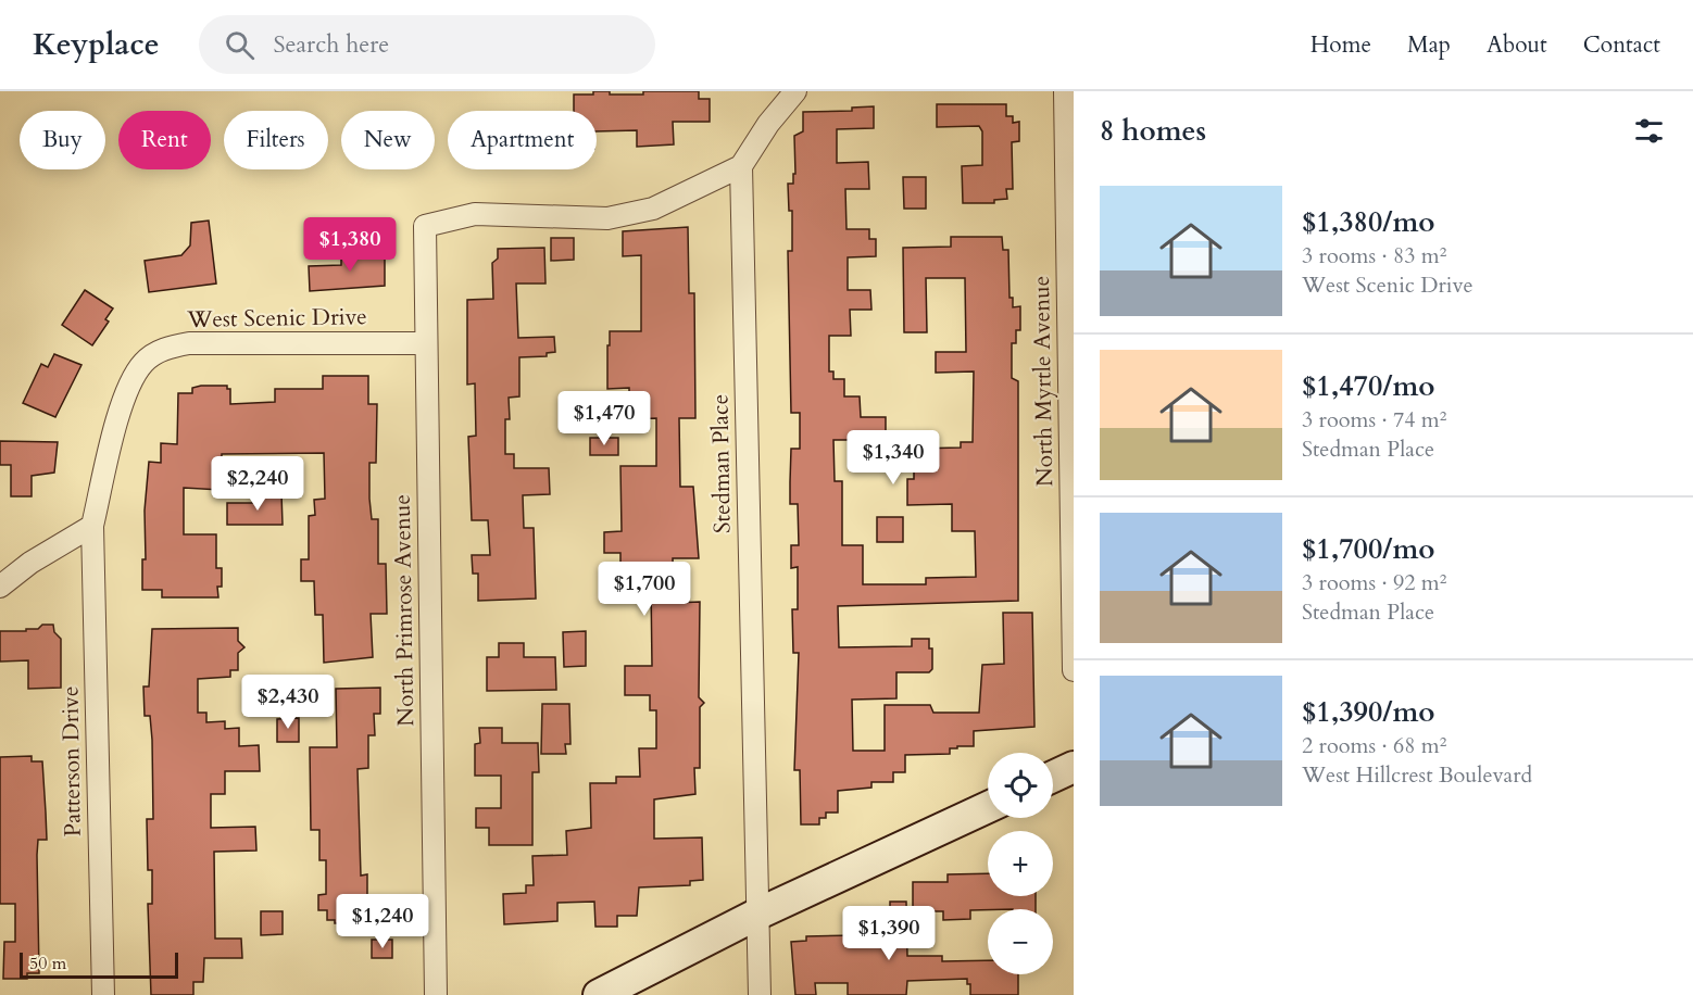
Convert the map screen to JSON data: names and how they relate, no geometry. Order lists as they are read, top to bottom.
{
  "streets": {
    "street": [
      "West Scenic Drive",
      "North Myrtle Avenue",
      "Stedman Place",
      "North Primrose Avenue",
      "Patterson Drive"
    ]
  },
  "crossings": [
    ["West Scenic Drive", "North Primrose Avenue"],
    ["West Scenic Drive", "Patterson Drive"],
    ["Stedman Place", "North Primrose Avenue"]
  ],
  "scale_bar": "50 m",
  "page": {
    "header": "Keyplace",
    "search": "Search here",
    "nav": [
      "Home",
      "Map",
      "About",
      "Contact"
    ],
    "heading": "8 homes",
    "chip": [
      "Buy",
      "Rent",
      "Filters",
      "New",
      "Apartment"
    ],
    "list": [
      {
        "name": "$1,380/mo",
        "note": "3 rooms · 83 m² · West Scenic Drive"
      },
      {
        "name": "$1,470/mo",
        "note": "3 rooms · 74 m² · Stedman Place"
      },
      {
        "name": "$1,700/mo",
        "note": "3 rooms · 92 m² · Stedman Place"
      },
      {
        "name": "$1,390/mo",
        "note": "2 rooms · 68 m² · West Hillcrest Boulevard"
      }
    ],
    "price": [
      "$1,380",
      "$1,470",
      "$1,340",
      "$2,240",
      "$1,700",
      "$2,430",
      "$1,240",
      "$1,390"
    ],
    "map_buttons": ["+", "−"],
    "scale": "50 m"
  }
}
